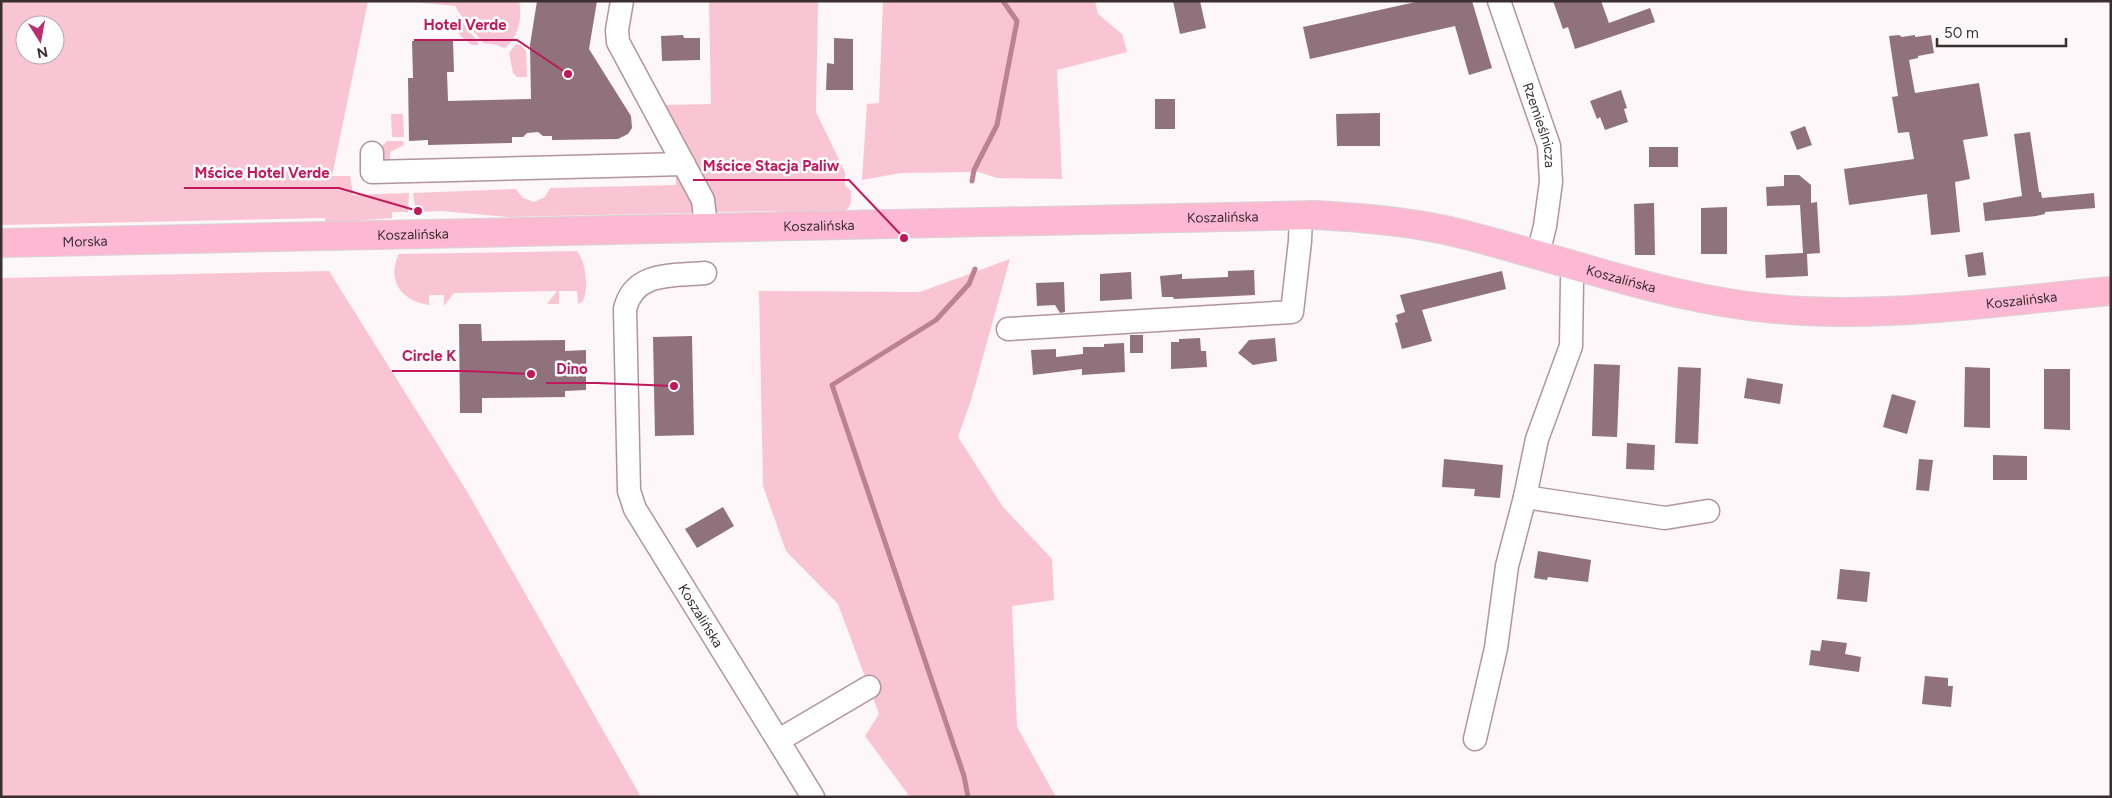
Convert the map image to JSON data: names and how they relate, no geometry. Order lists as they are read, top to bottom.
{
  "streets": {
    "main road": ["Koszalińska", "Morska"],
    "street": ["Rzemieślnicza"]
  },
  "crossings": [
    ["Rzemieślnicza", "Koszalińska"],
    ["Koszalińska", "Morska"]
  ],
  "places": [
    "Hotel Verde",
    "Mścice Hotel Verde",
    "Mścice Stacja Paliw",
    "Circle K",
    "Dino"
  ],
  "scale_bar": "50 m",
  "north": "bottom"
}
